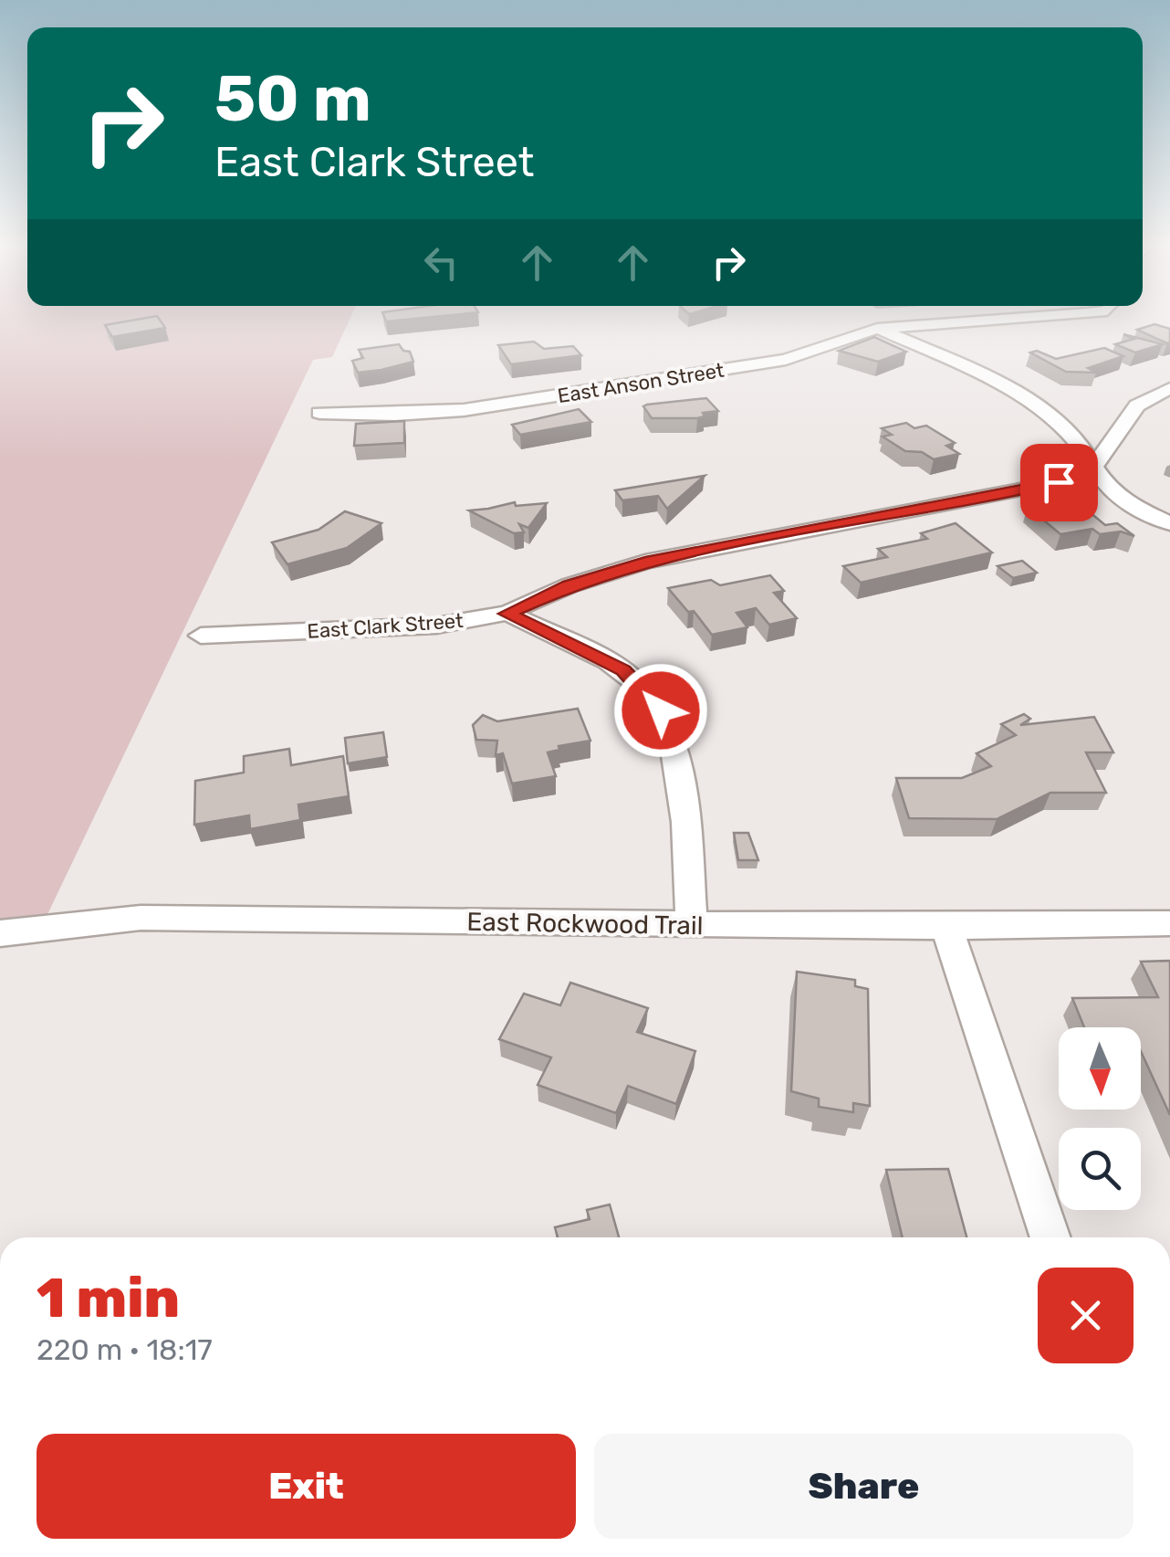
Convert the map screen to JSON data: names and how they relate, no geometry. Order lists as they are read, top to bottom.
{
  "streets": {
    "street": ["East Anson Street", "East Clark Street", "East Rockwood Trail"]
  },
  "north": "bottom",
  "page": {
    "turn": ["50 m", "East Clark Street"],
    "heading": ["1 min", "220 m · 18:17"],
    "buttons": ["Exit", "Share"]
  }
}
